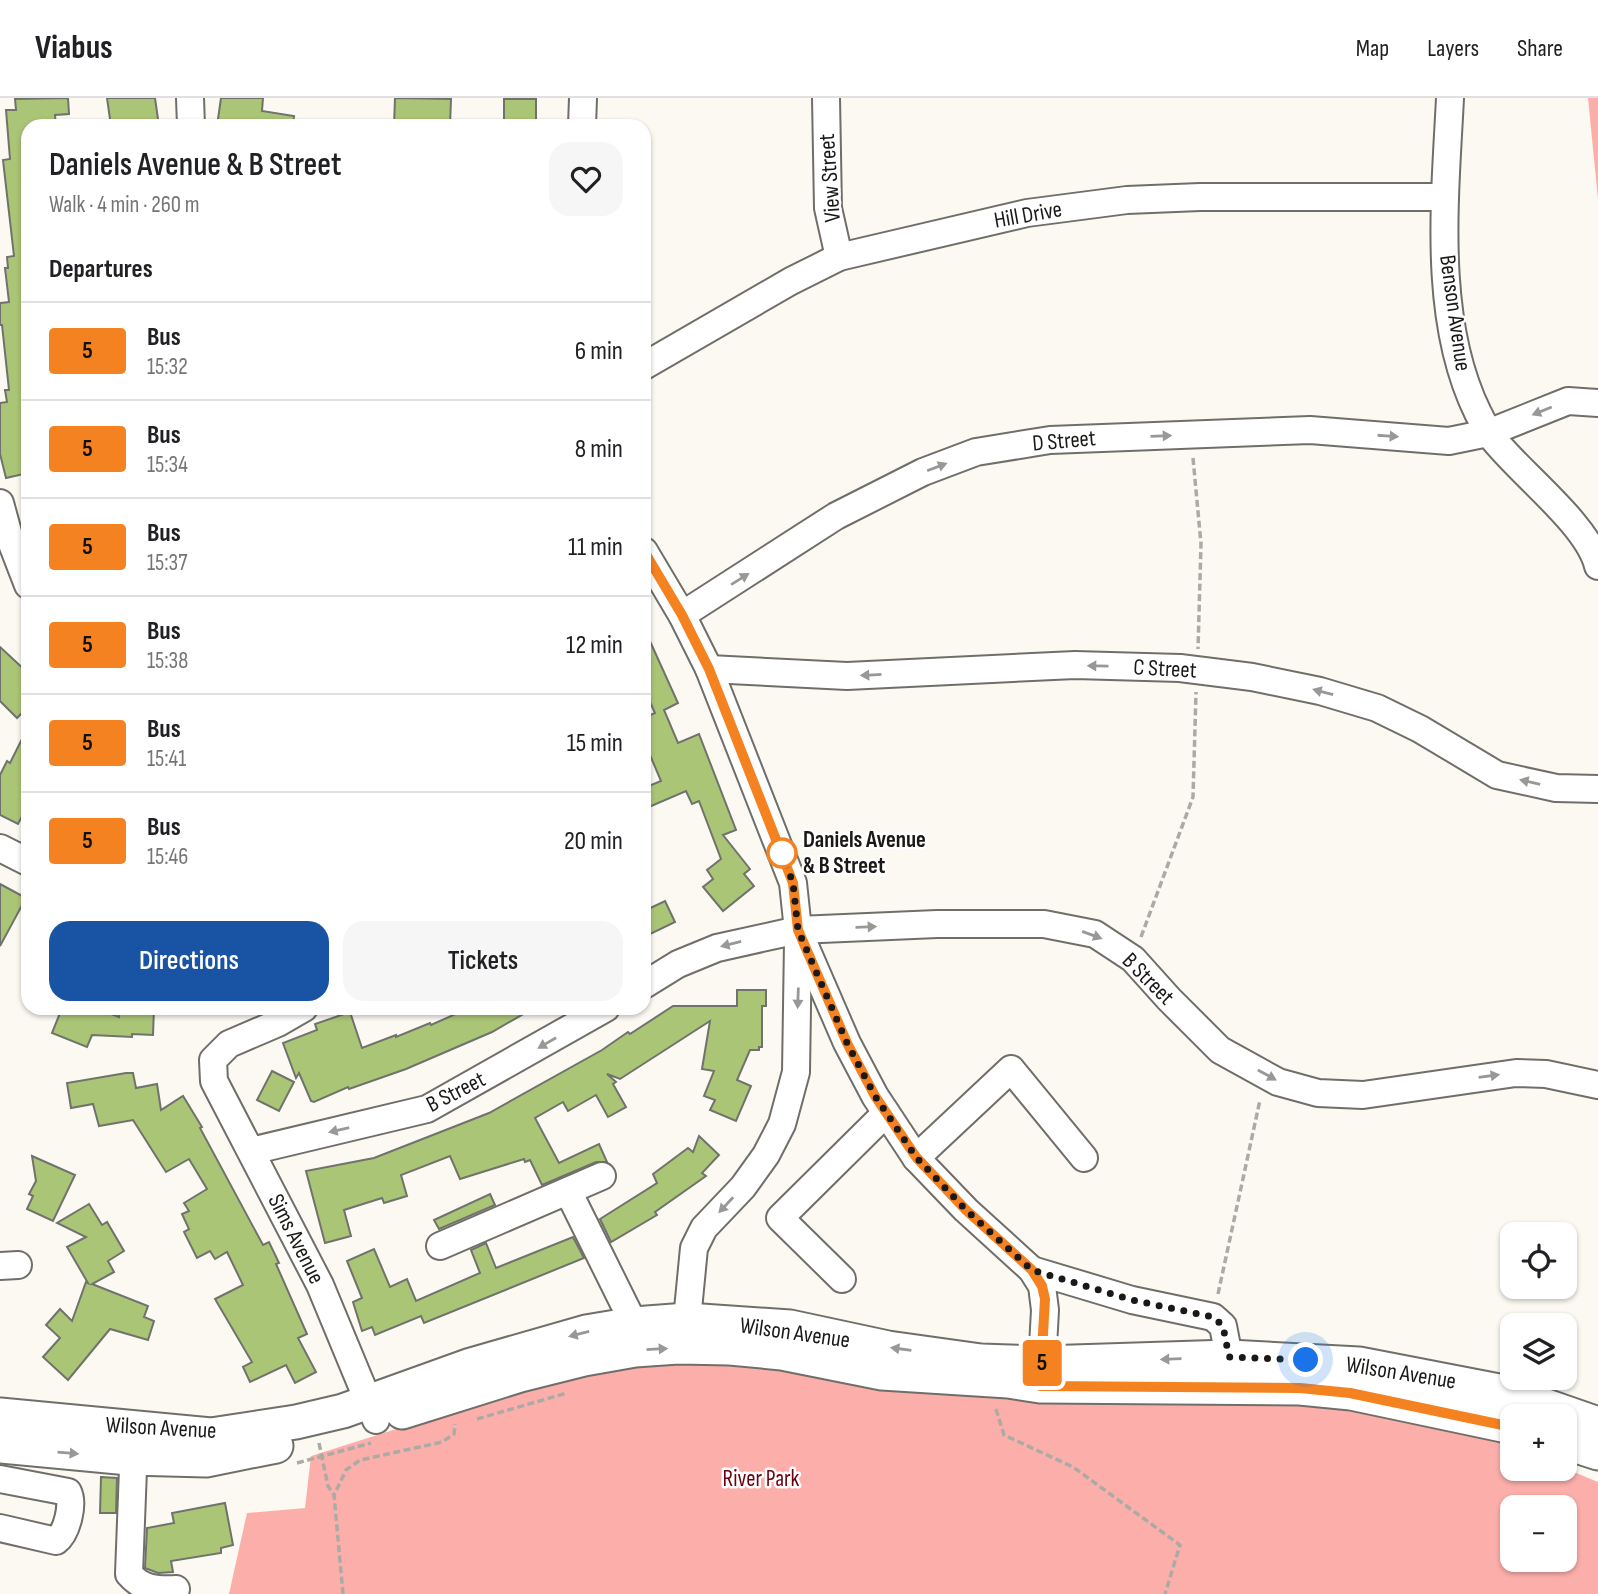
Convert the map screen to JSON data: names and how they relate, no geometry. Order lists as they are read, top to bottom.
{
  "streets": {
    "main road": ["Wilson Avenue"],
    "street": [
      "View Street",
      "Hill Drive",
      "Benson Avenue",
      "D Street",
      "C Street",
      "B Street",
      "Sims Avenue"
    ]
  },
  "crossings": [
    ["View Street", "Hill Drive"],
    ["Hill Drive", "Benson Avenue"],
    ["Benson Avenue", "D Street"],
    ["B Street", "Sims Avenue"],
    ["Sims Avenue", "Wilson Avenue"]
  ],
  "one_way": ["C Street"],
  "parks": ["River Park"],
  "places": ["Daniels Avenue & B Street"],
  "lines": ["bus line 5"],
  "page": {
    "header": "Viabus",
    "nav": ["Map", "Layers", "Share"],
    "on_map": "5",
    "heading": [
      ["Daniels Avenue & B Street", "Walk · 4 min · 260 m"],
      "Departures"
    ],
    "list": [
      {
        "mark": "5",
        "name": "Bus",
        "note": "15:32",
        "value": "6 min"
      },
      {
        "mark": "5",
        "name": "Bus",
        "note": "15:34",
        "value": "8 min"
      },
      {
        "mark": "5",
        "name": "Bus",
        "note": "15:37",
        "value": "11 min"
      },
      {
        "mark": "5",
        "name": "Bus",
        "note": "15:38",
        "value": "12 min"
      },
      {
        "mark": "5",
        "name": "Bus",
        "note": "15:41",
        "value": "15 min"
      },
      {
        "mark": "5",
        "name": "Bus",
        "note": "15:46",
        "value": "20 min"
      }
    ],
    "buttons": ["Directions", "Tickets"],
    "map_buttons": ["+", "−"]
  }
}
